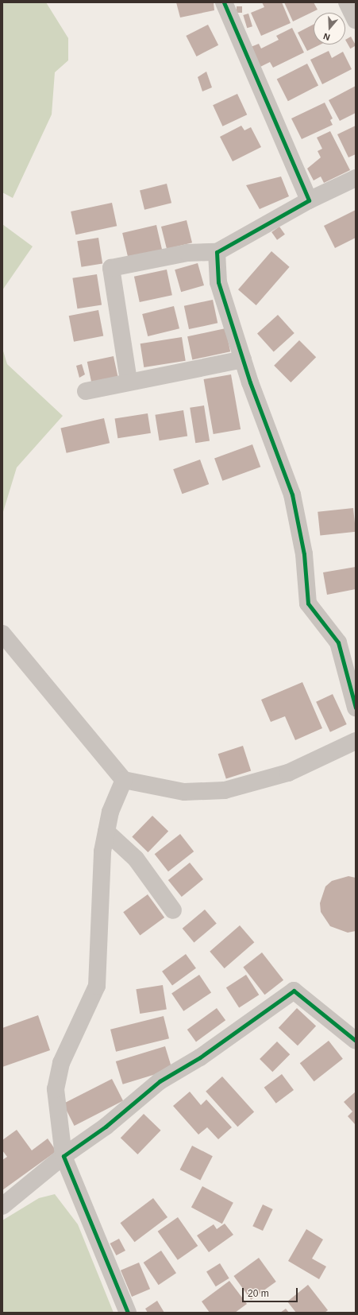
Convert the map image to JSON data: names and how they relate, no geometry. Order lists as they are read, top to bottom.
{
  "scale_bar": "20 m",
  "north": "bottom"
}
